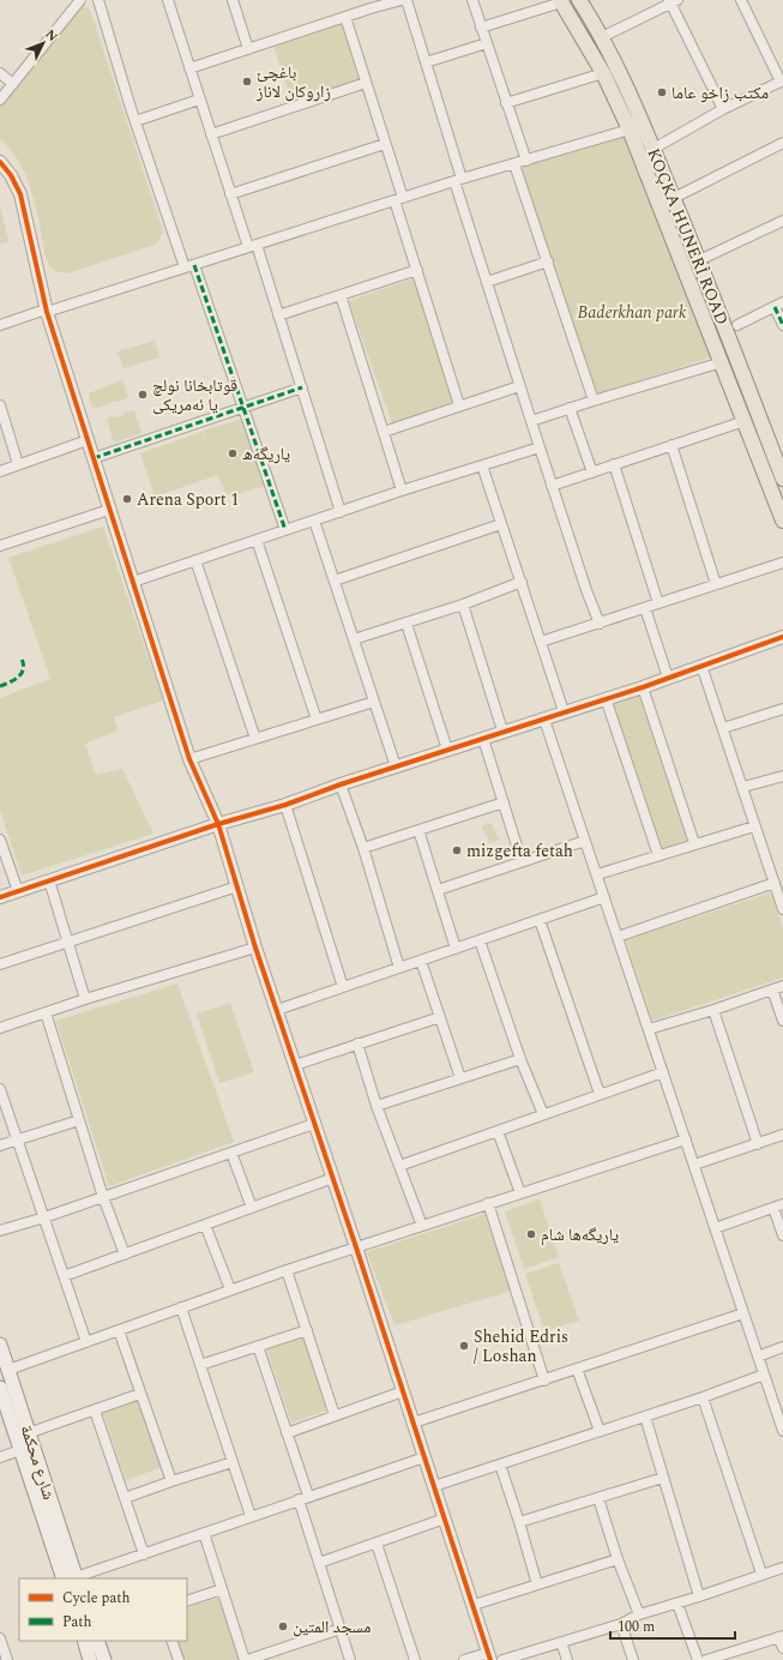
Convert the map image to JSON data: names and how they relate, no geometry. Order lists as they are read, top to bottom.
{
  "streets": {
    "main road": ["KOÇKA HUNERÎ ROAD", "شارع محكمة"]
  },
  "parks": ["Baderkhan park"],
  "places": [
    "باغچێ زاروكان لاناز",
    "مكتب زاخو عاما",
    "قوتابخانا نولچ يا ئەمريكى",
    "یاریگه‌ه",
    "Arena Sport 1",
    "mizgefta fetah",
    "ياريگه‌ها شام",
    "Shehid Edris / Loshan",
    "مسجد المتين"
  ],
  "legend": ["Cycle path", "Path"],
  "scale_bar": "100 m",
  "north": "top right"
}
